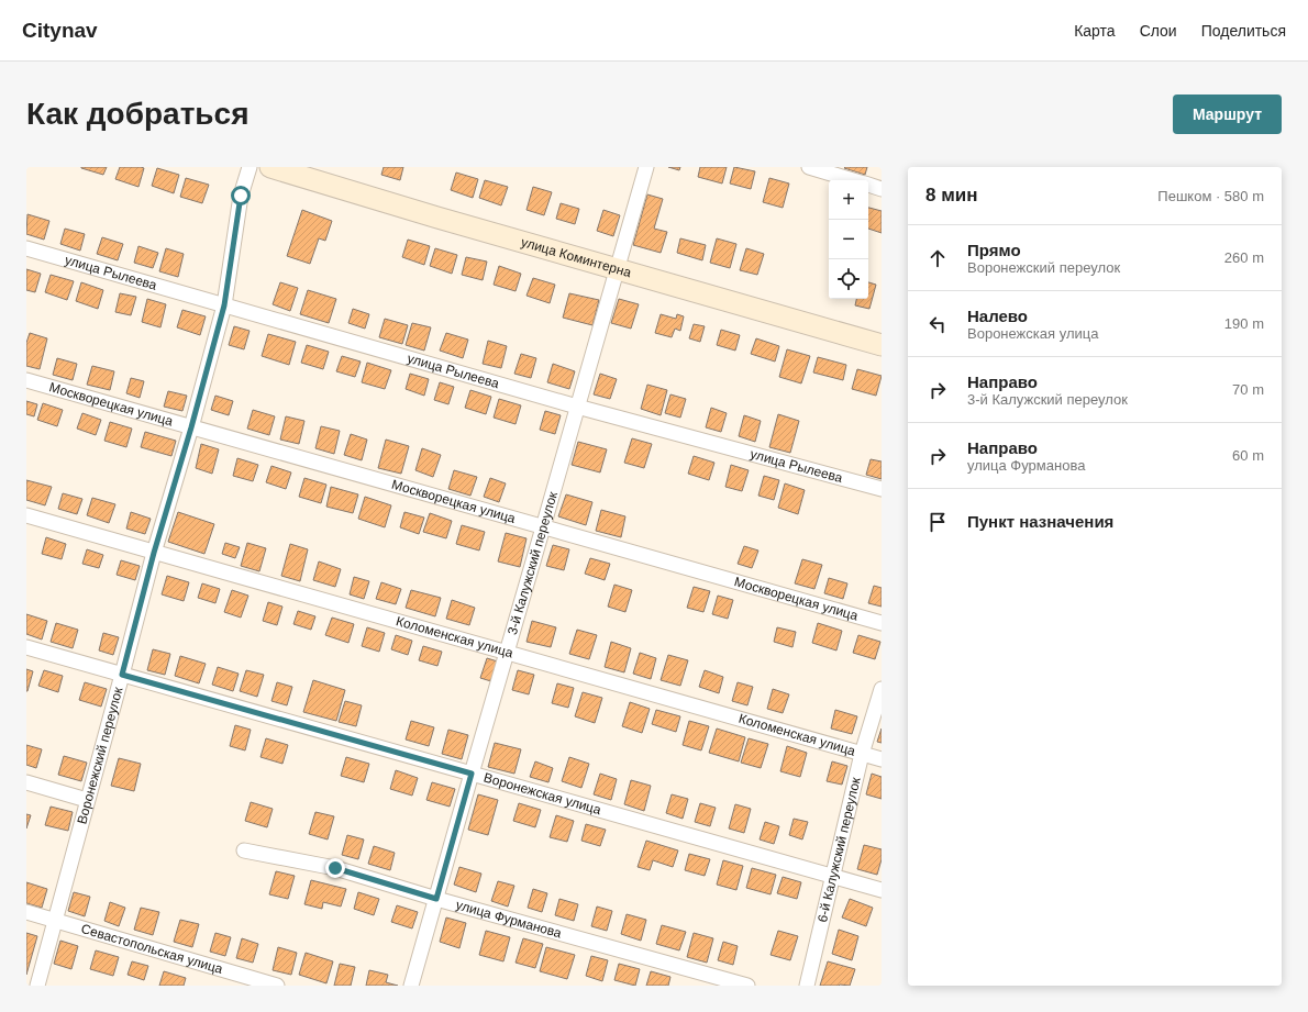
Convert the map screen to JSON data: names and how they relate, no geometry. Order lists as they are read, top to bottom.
{
  "streets": {
    "street": [
      "улица Коминтерна",
      "улица Рылеева",
      "Москворецкая улица",
      "3-й Калужский переулок",
      "Коломенская улица",
      "Воронежский переулок",
      "Воронежская улица",
      "6-й Калужский переулок",
      "улица Фурманова",
      "Севастопольская улица"
    ]
  },
  "crossings": [
    ["улица Коминтерна", "3-й Калужский переулок"],
    ["улица Рылеева", "3-й Калужский переулок"],
    ["улица Рылеева", "Воронежский переулок"],
    ["Москворецкая улица", "3-й Калужский переулок"],
    ["Москворецкая улица", "Воронежский переулок"],
    ["3-й Калужский переулок", "Коломенская улица"],
    ["3-й Калужский переулок", "Воронежская улица"],
    ["3-й Калужский переулок", "улица Фурманова"],
    ["Коломенская улица", "Воронежский переулок"],
    ["Коломенская улица", "6-й Калужский переулок"],
    ["Воронежский переулок", "Воронежская улица"],
    ["Воронежский переулок", "Севастопольская улица"],
    ["Воронежская улица", "6-й Калужский переулок"]
  ],
  "page": {
    "header": "Citynav",
    "nav": ["Карта", "Слои", "Поделиться"],
    "buttons": "Маршрут",
    "title": "Как добраться",
    "heading": ["8 мин", "Пешком · 580 m"],
    "map_buttons": ["+", "−"],
    "list": [
      ["Прямо", "Воронежский переулок", "260 m"],
      ["Налево", "Воронежская улица", "190 m"],
      ["Направо", "3-й Калужский переулок", "70 m"],
      ["Направо", "улица Фурманова", "60 m"],
      "Пункт назначения"
    ]
  }
}
